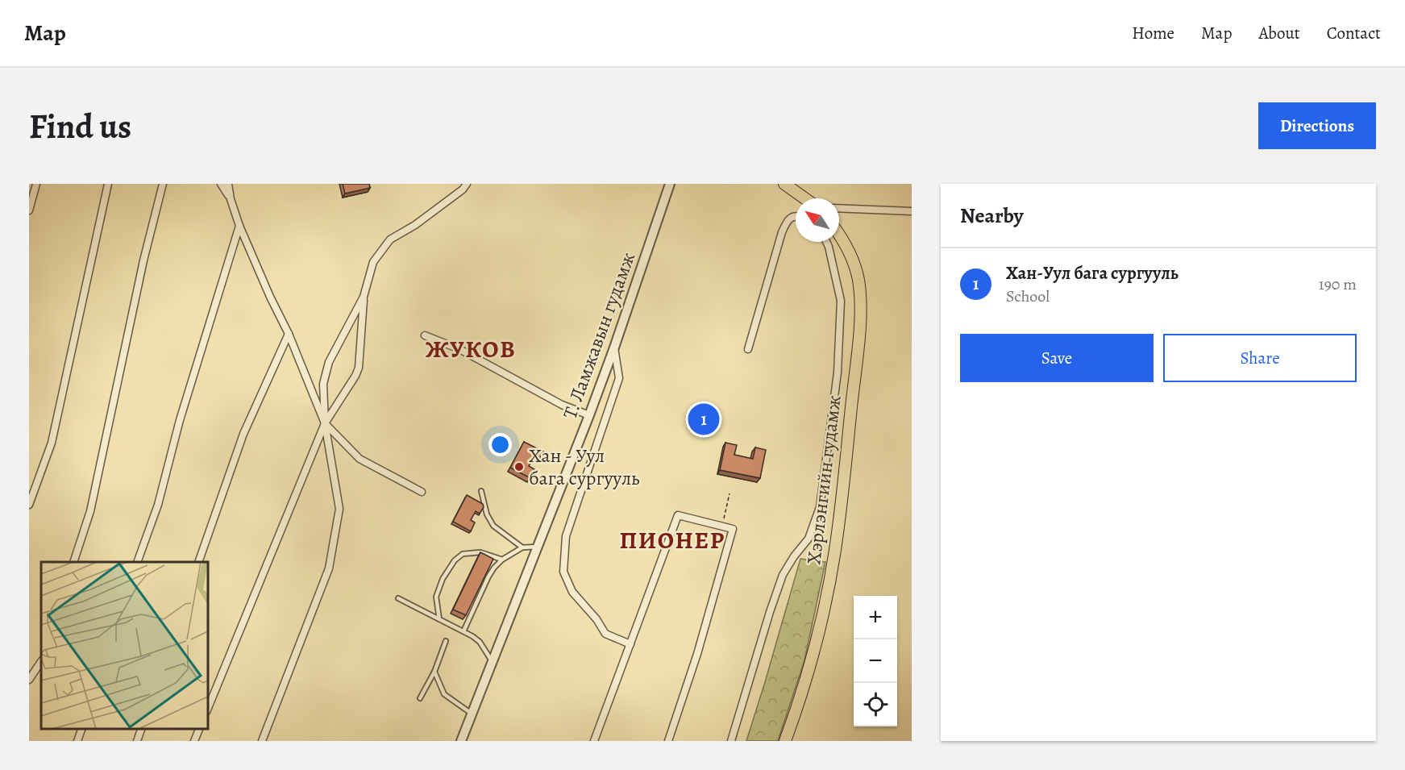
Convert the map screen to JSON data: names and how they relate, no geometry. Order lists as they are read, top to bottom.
{
  "streets": {
    "highway": ["Хэрлэнгийн гудамж"],
    "street": ["Т. Ламжавын гудамж"]
  },
  "districts": ["ЖУКОВ", "ПИОНЕР"],
  "places": ["Хан - Уул бага сургууль"],
  "north": "top left",
  "page": {
    "header": "Map",
    "nav": [
      "Home",
      "Map",
      "About",
      "Contact"
    ],
    "buttons": [
      "Directions",
      ["Save", "Share"]
    ],
    "title": "Find us",
    "heading": "Nearby",
    "list": [
      {
        "mark": "1",
        "name": "Хан-Уул бага сургууль",
        "note": "School",
        "value": "190 m"
      }
    ],
    "pins": "1",
    "map_buttons": ["+", "−"]
  }
}
